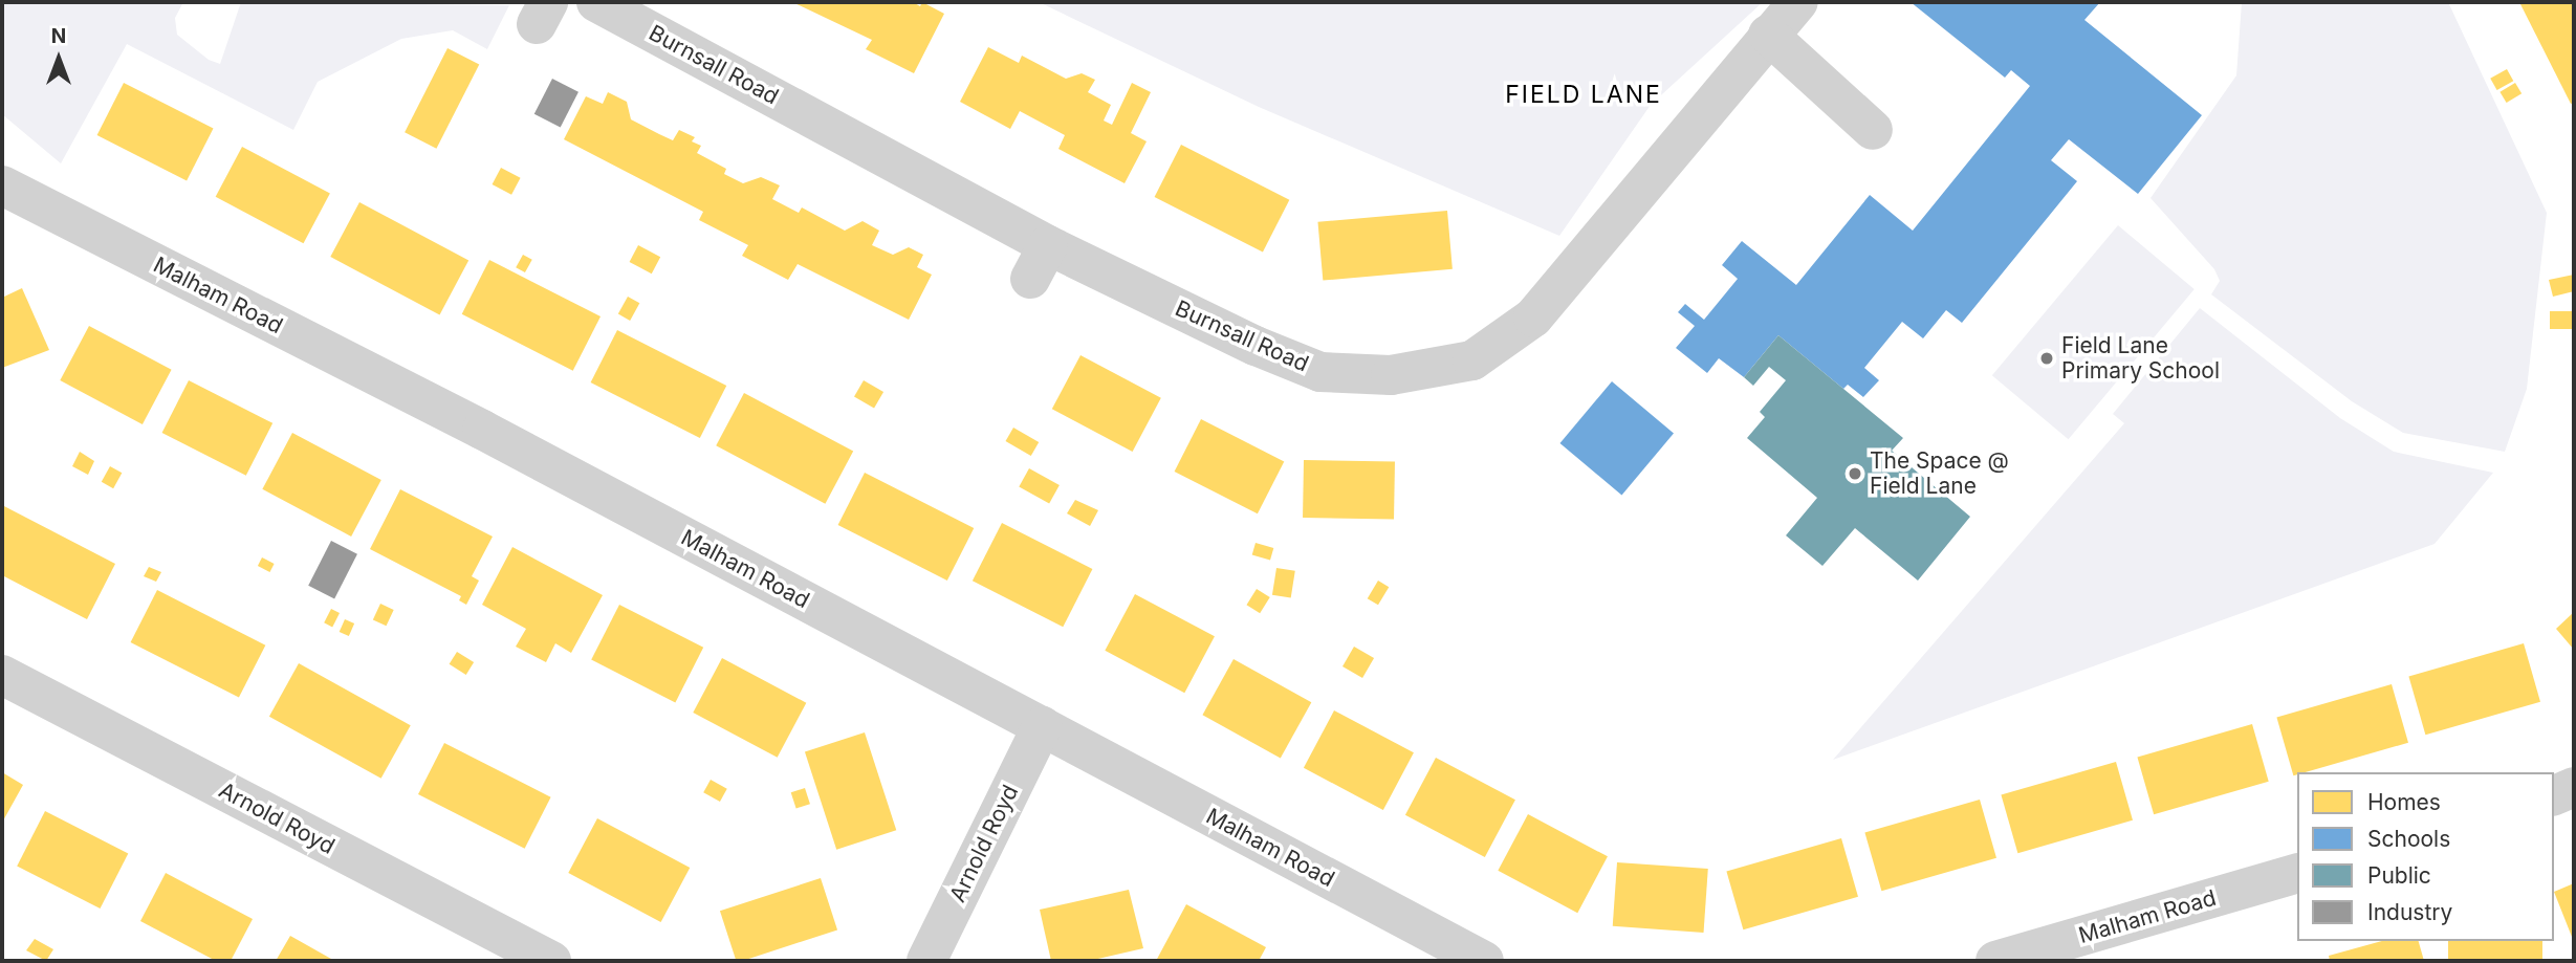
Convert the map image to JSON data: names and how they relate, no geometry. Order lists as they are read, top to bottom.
{
  "streets": {
    "street": ["Burnsall Road", "Malham Road", "Arnold Royd"]
  },
  "crossings": [
    ["Malham Road", "Arnold Royd"]
  ],
  "districts": ["FIELD LANE"],
  "places": ["Field Lane Primary School", "The Space @ Field Lane"],
  "legend": [
    "Homes",
    "Schools",
    "Public",
    "Industry"
  ],
  "north": "top"
}
